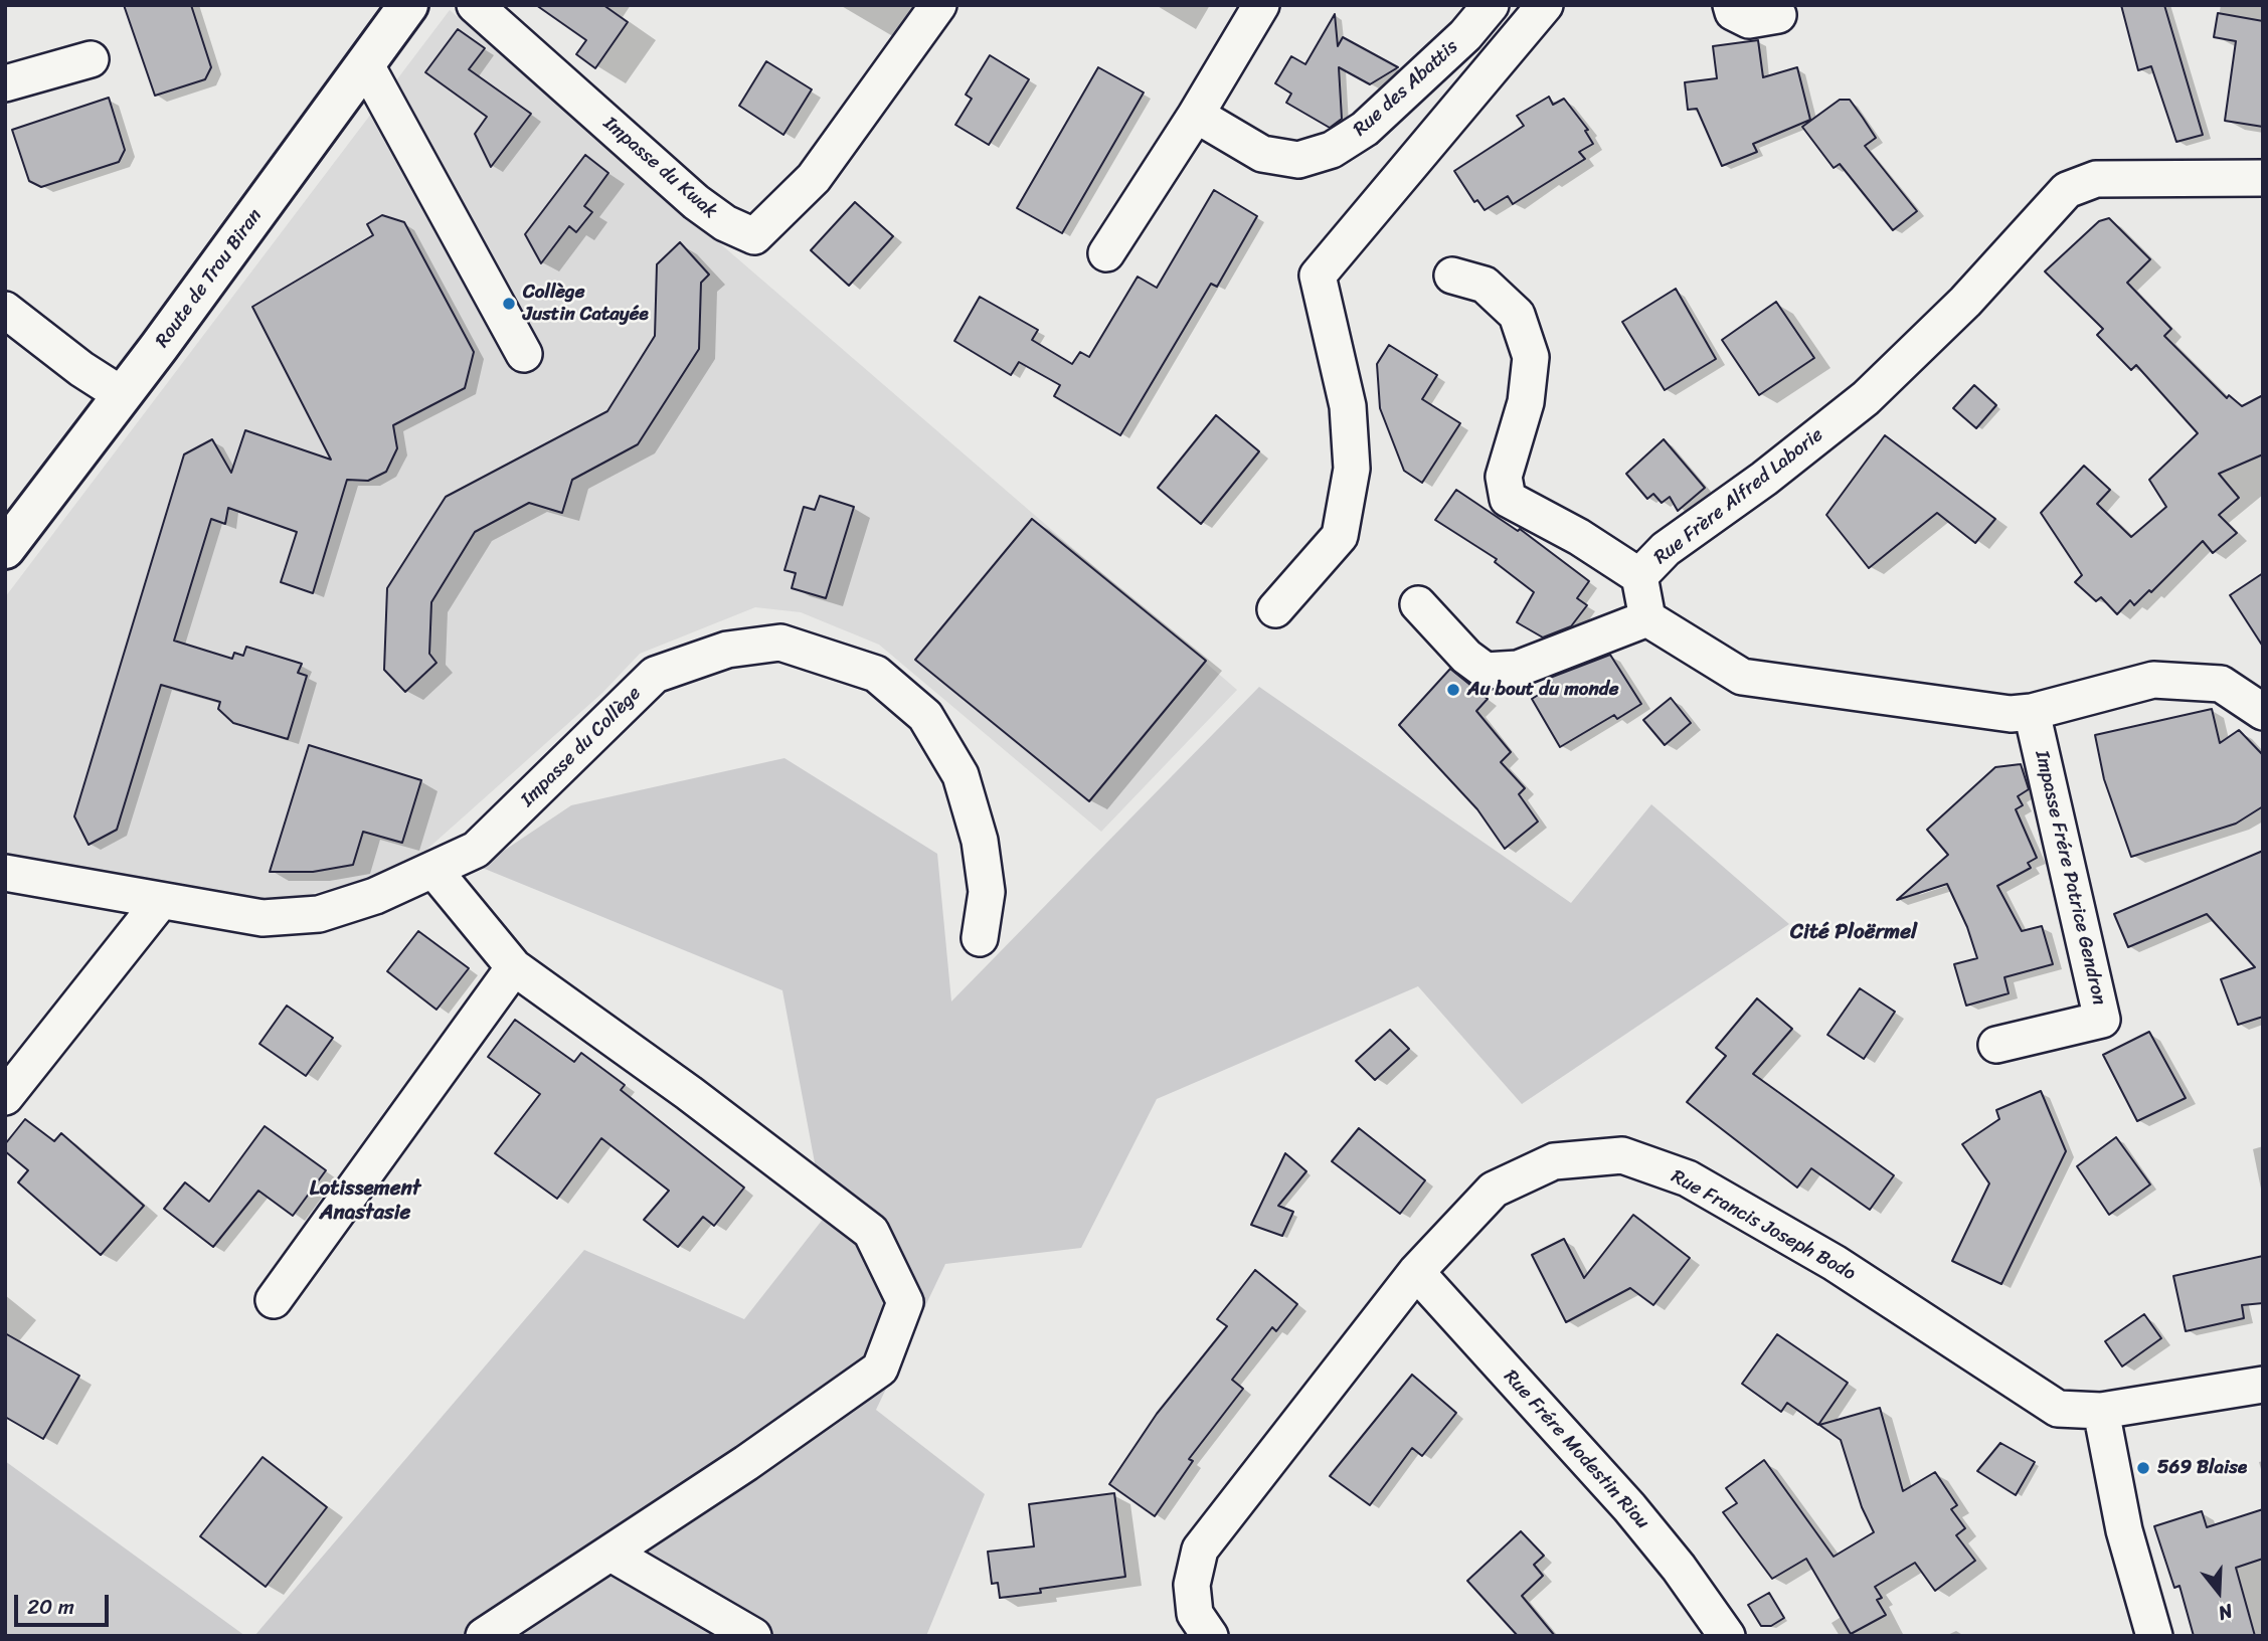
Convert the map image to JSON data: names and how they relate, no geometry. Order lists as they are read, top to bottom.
{
  "streets": {
    "main road": ["Route de Trou Biran"],
    "street": [
      "Rue des Abattis",
      "Impasse du Kwak",
      "Rue Frère Alfred Laborie",
      "Impasse du Collège",
      "Impasse Frére Patrice Gendron",
      "Rue Francis Joseph Bodo",
      "Rue Frére Modestin Riou"
    ]
  },
  "crossings": [
    ["Rue Francis Joseph Bodo", "Rue Frére Modestin Riou"]
  ],
  "districts": ["Cité Ploërmel", "Lotissement Anastasie"],
  "places": ["Collège Justin Catayée", "Au bout du monde", "569 Blaise"],
  "scale_bar": "20 m",
  "north": "bottom"
}
